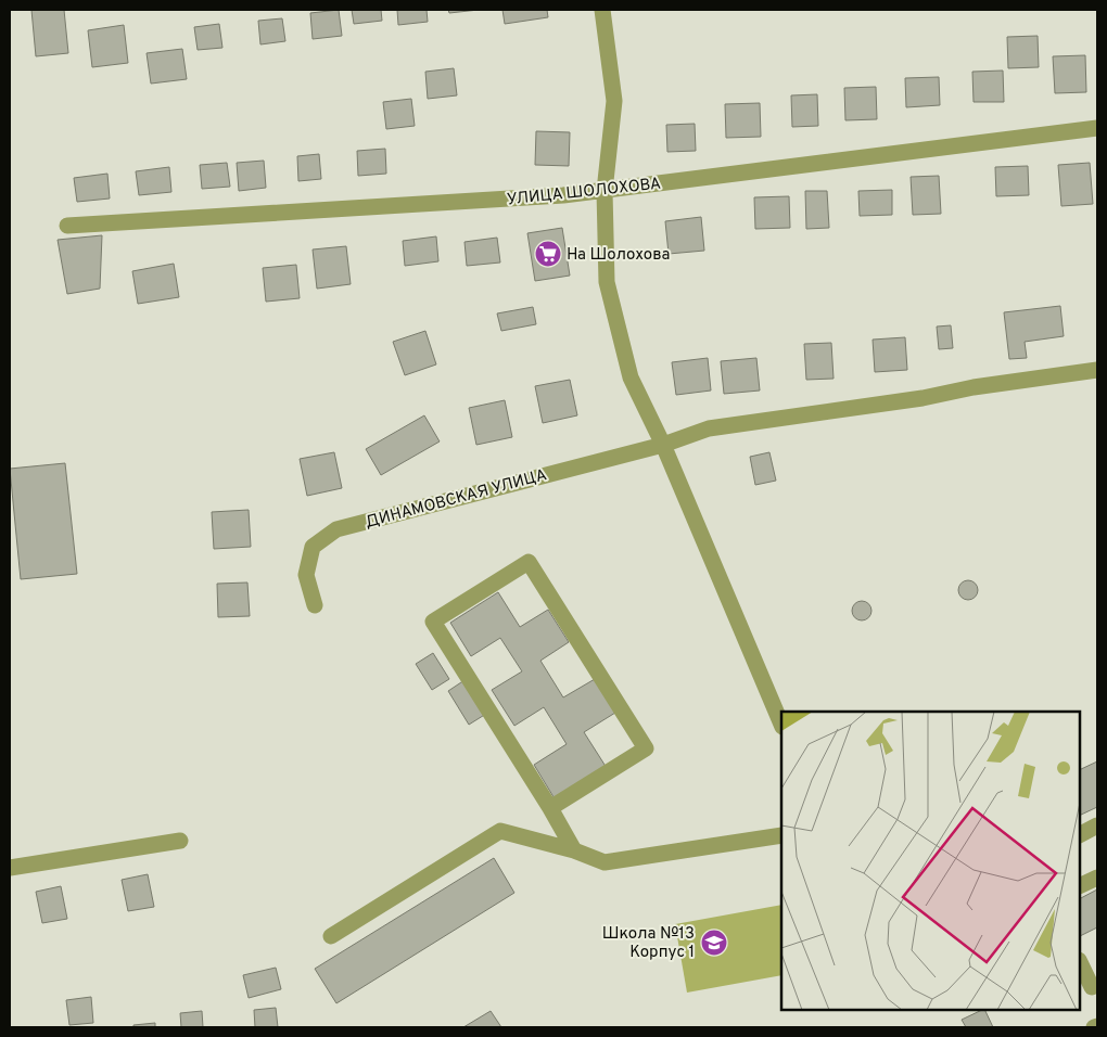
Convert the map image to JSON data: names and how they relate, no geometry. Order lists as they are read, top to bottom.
{
  "streets": {
    "street": ["УЛИЦА ШОЛОХОВА", "ДИНАМОВСКАЯ УЛИЦА"]
  },
  "places": {
    "supermarket": ["На Шолохова"],
    "school or university": ["Школа №13 Корпус 1"]
  }
}
